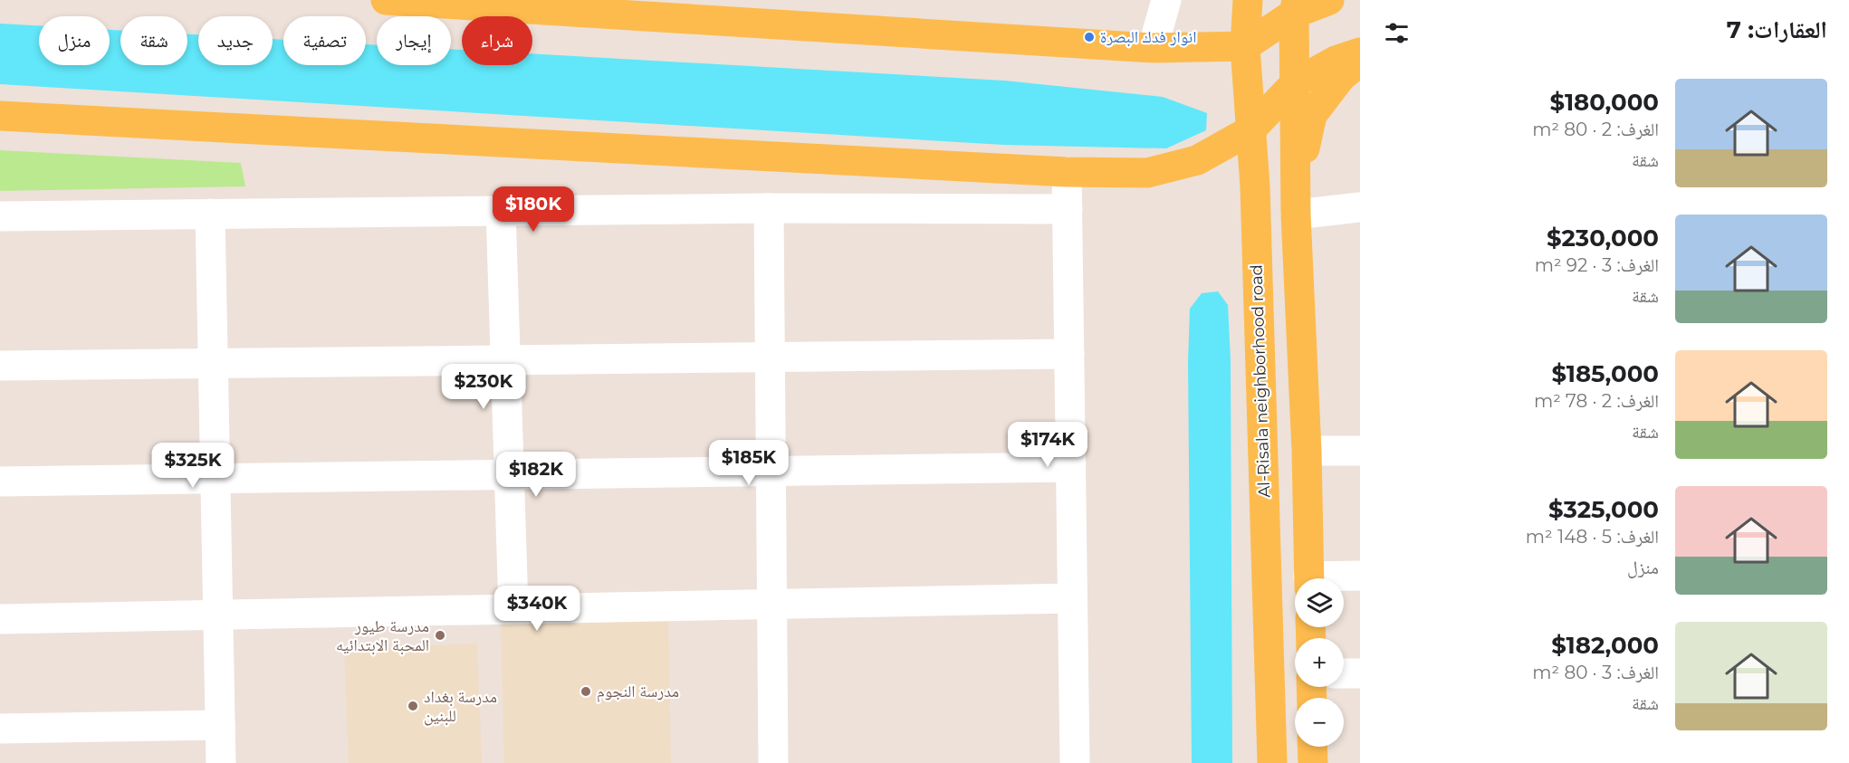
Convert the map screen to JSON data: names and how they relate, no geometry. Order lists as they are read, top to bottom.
{
  "streets": {
    "main road": ["Al-Risala neighborhood road"]
  },
  "places": [
    "انوار فدك البصرة",
    "مدرسة طيور المحبة الابتدائيه",
    "مدرسة النجوم",
    "مدرسة بغداد للبنين"
  ],
  "page": {
    "heading": "العقارات: 7",
    "chip": [
      "شراء",
      "إيجار",
      "تصفية",
      "جديد",
      "شقة",
      "منزل"
    ],
    "list": [
      {
        "name": "$180,000",
        "note": "الغرف: 2 · 80 m² · شقة"
      },
      {
        "name": "$230,000",
        "note": "الغرف: 3 · 92 m² · شقة"
      },
      {
        "name": "$185,000",
        "note": "الغرف: 2 · 78 m² · شقة"
      },
      {
        "name": "$325,000",
        "note": "الغرف: 5 · 148 m² · منزل"
      },
      {
        "name": "$182,000",
        "note": "الغرف: 3 · 80 m² · شقة"
      }
    ],
    "price": [
      "$180K",
      "$230K",
      "$174K",
      "$185K",
      "$325K",
      "$182K",
      "$340K"
    ],
    "map_buttons": ["+", "−"]
  }
}
